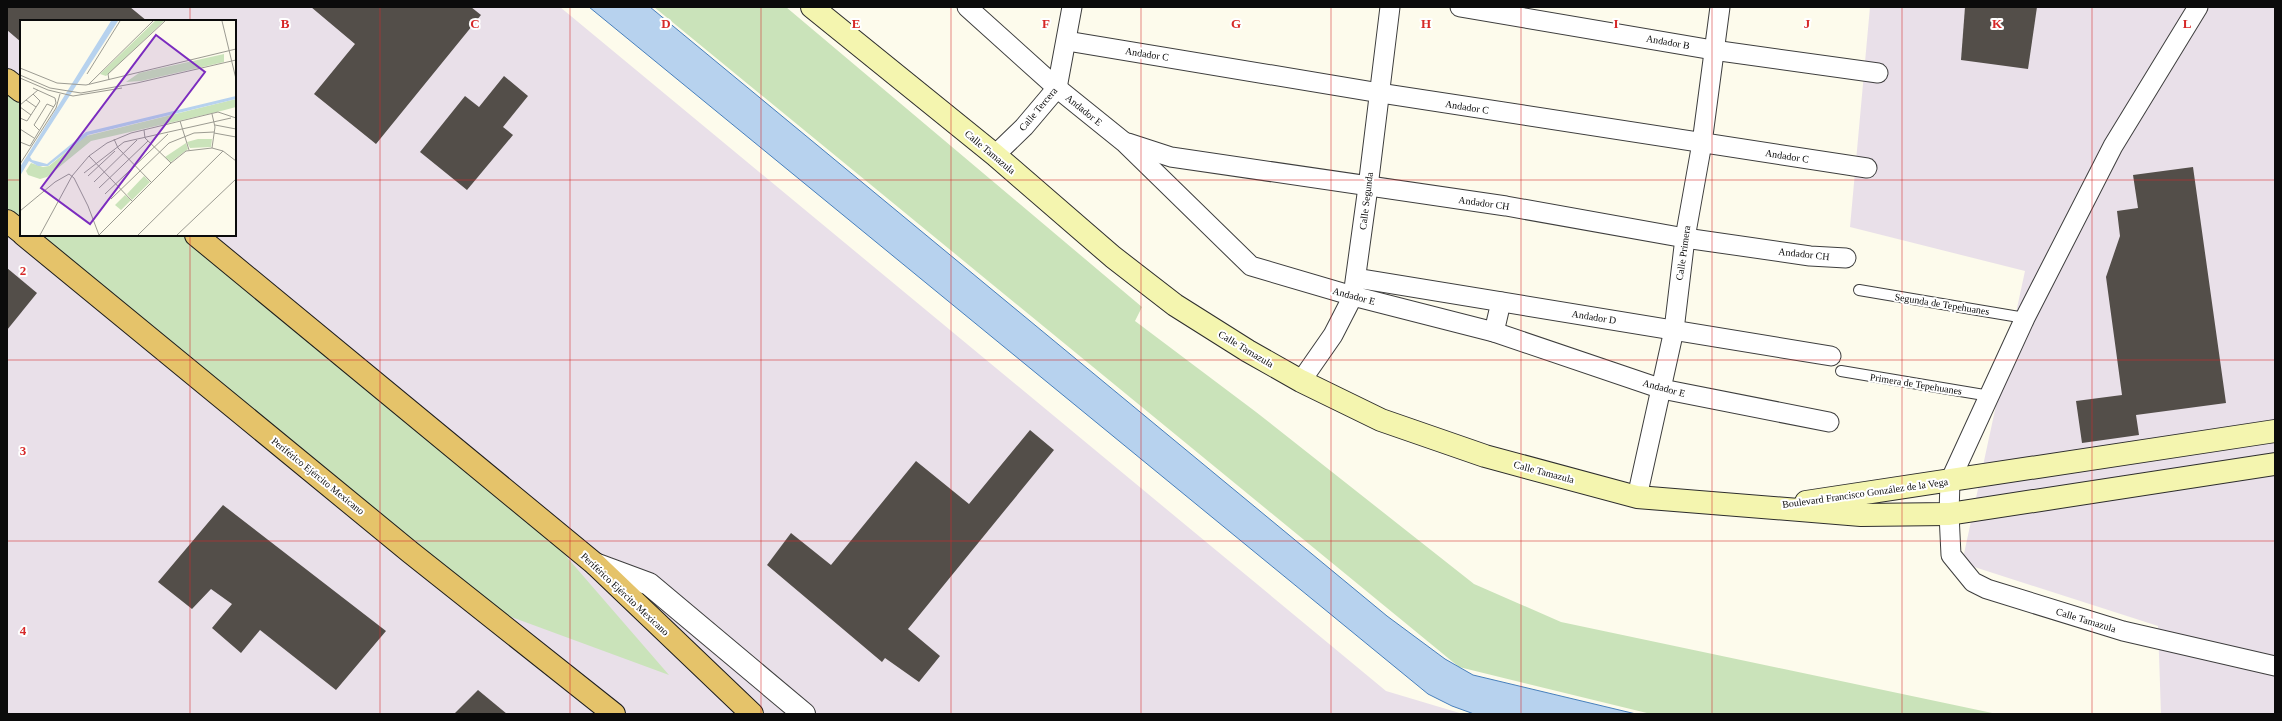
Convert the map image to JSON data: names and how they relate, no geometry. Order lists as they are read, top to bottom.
{
  "streets": {
    "highway": ["Periférico Ejército Mexicano"],
    "main road": ["Calle Tamazula", "Boulevard Francisco González de la Vega"],
    "street": [
      "Andador B",
      "Andador C",
      "Calle Tercera",
      "Andador E",
      "Calle Segunda",
      "Andador CH",
      "Calle Primera",
      "Andador D"
    ],
    "lane": ["Segunda de Tepehuanes", "Primera de Tepehuanes"]
  },
  "crossings": [
    ["Andador B", "Calle Primera"],
    ["Andador C", "Calle Tercera"],
    ["Andador C", "Calle Segunda"],
    ["Andador C", "Calle Primera"],
    ["Calle Tercera", "Andador E"],
    ["Calle Tercera", "Calle Tamazula"],
    ["Andador E", "Calle Segunda"],
    ["Andador E", "Andador CH"],
    ["Andador E", "Calle Primera"],
    ["Andador E", "Andador D"],
    ["Calle Tamazula", "Calle Segunda"],
    ["Calle Tamazula", "Calle Primera"],
    ["Calle Tamazula", "Boulevard Francisco González de la Vega"],
    ["Calle Segunda", "Andador CH"],
    ["Calle Segunda", "Andador D"],
    ["Andador CH", "Calle Primera"],
    ["Calle Primera", "Andador D"]
  ],
  "grid": {
    "columns": [
      "B",
      "C",
      "D",
      "E",
      "F",
      "G",
      "H",
      "I",
      "J",
      "K",
      "L"
    ],
    "rows": ["2", "3", "4"]
  }
}
